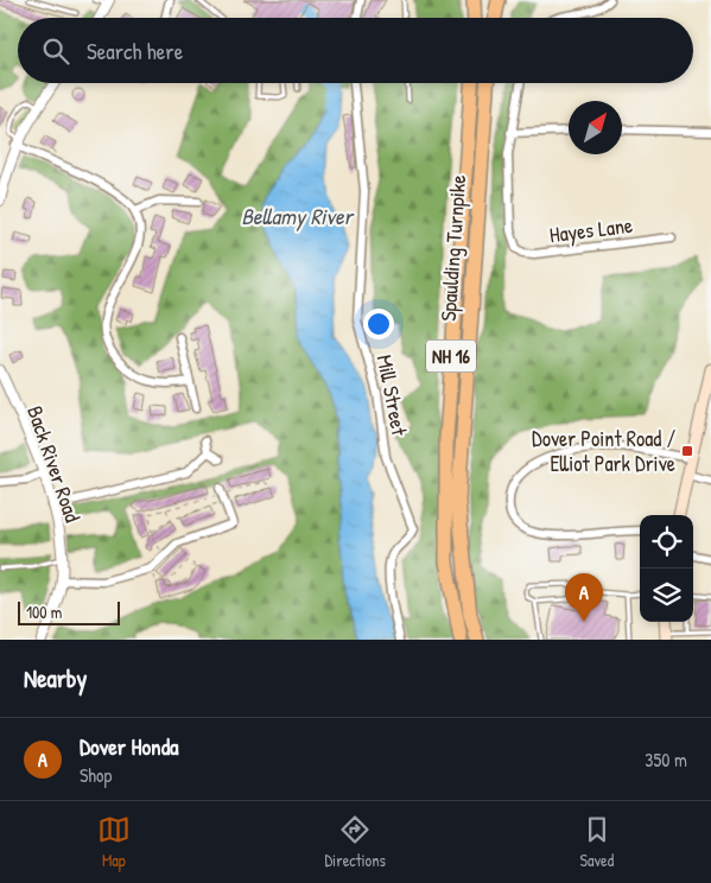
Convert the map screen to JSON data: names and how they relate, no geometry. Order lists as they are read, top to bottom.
{
  "streets": {
    "highway": ["Spaulding Turnpike", "NH 16"],
    "street": ["Hayes Lane", "Mill Street", "Back River Road"]
  },
  "water": ["Bellamy River"],
  "places": {
    "transit": ["Dover Point Road / Elliot Park Drive"]
  },
  "scale_bar": "100 m",
  "north": "top right",
  "page": {
    "search": "Search here",
    "pins": "A",
    "scale": "100 m",
    "heading": "Nearby",
    "list": [
      {
        "mark": "A",
        "name": "Dover Honda",
        "note": "Shop",
        "value": "350 m"
      }
    ],
    "nav": ["Map", "Directions", "Saved"]
  }
}
